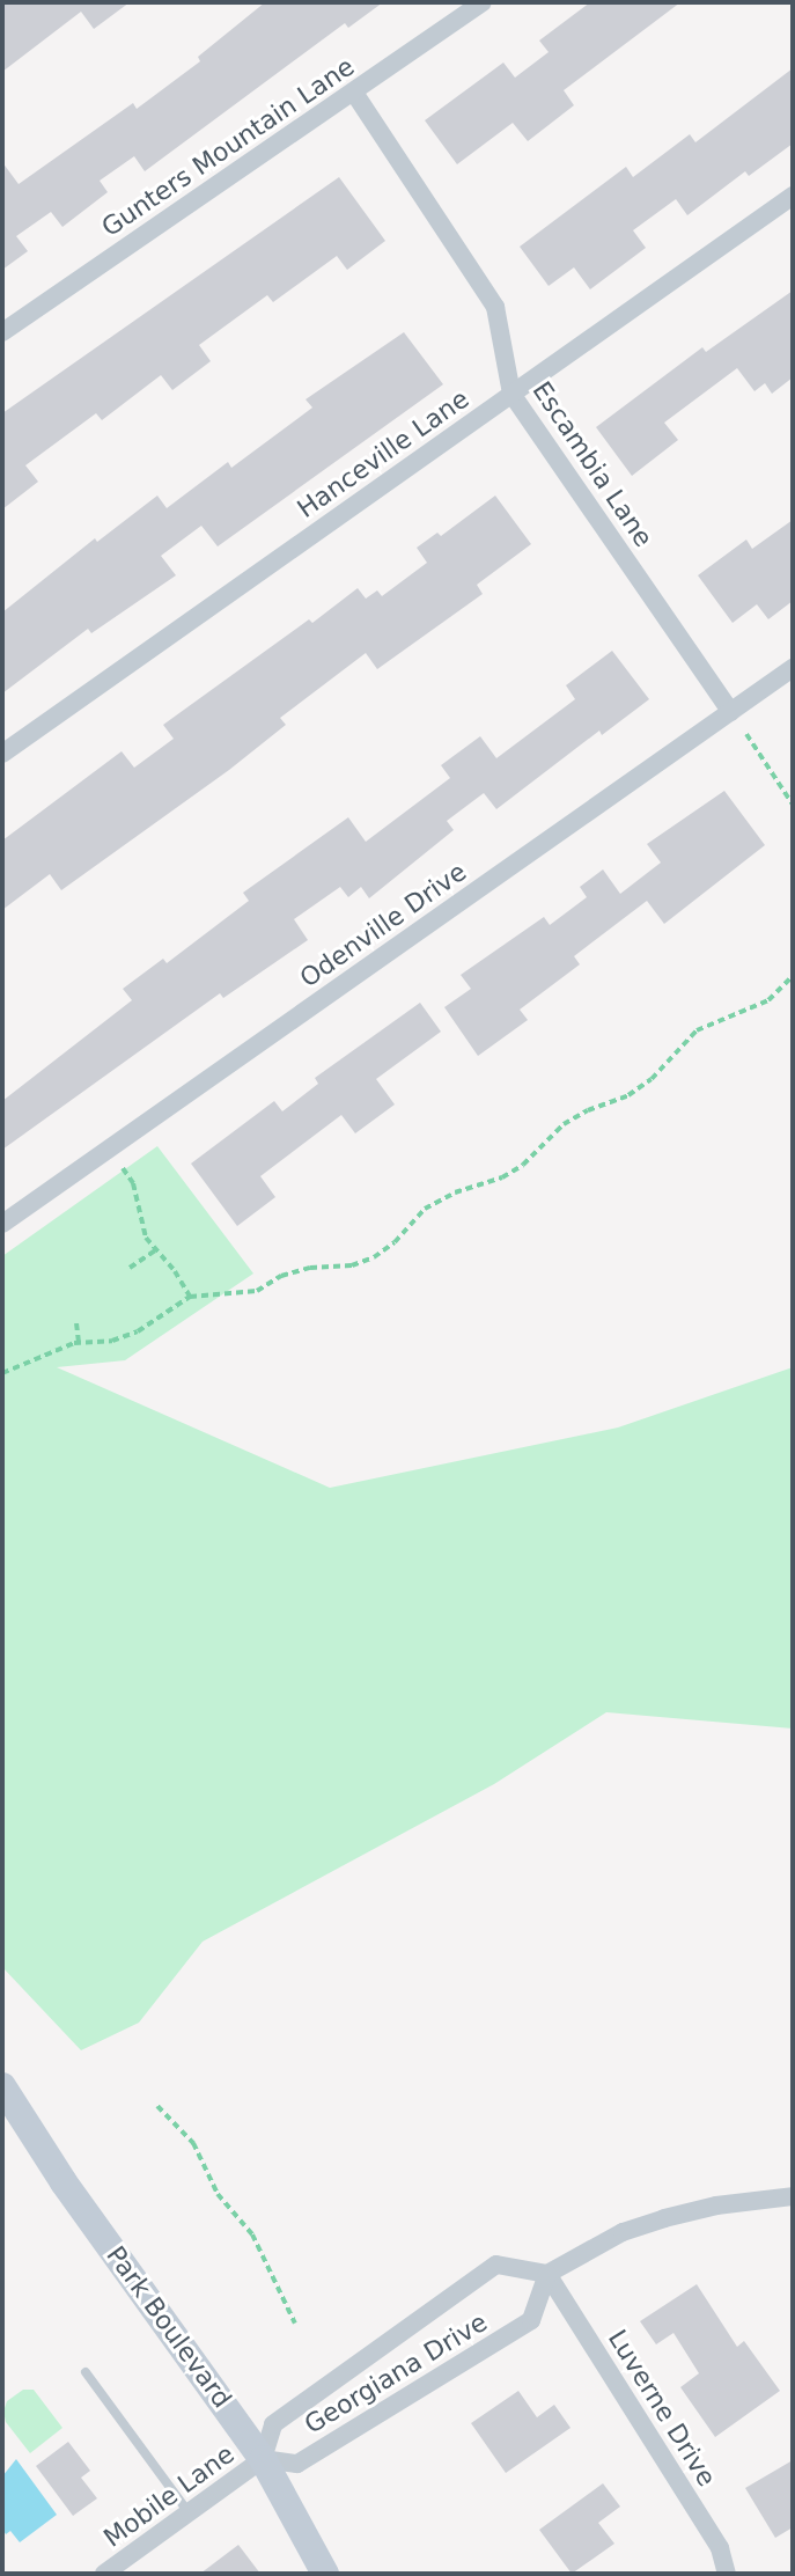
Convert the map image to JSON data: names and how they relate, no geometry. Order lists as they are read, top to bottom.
{
  "streets": {
    "main road": ["Park Boulevard"],
    "street": [
      "Gunters Mountain Lane",
      "Hanceville Lane",
      "Escambia Lane",
      "Odenville Drive",
      "Georgiana Drive",
      "Luverne Drive",
      "Mobile Lane"
    ]
  },
  "crossings": [
    ["Gunters Mountain Lane", "Escambia Lane"],
    ["Hanceville Lane", "Escambia Lane"],
    ["Escambia Lane", "Odenville Drive"],
    ["Park Boulevard", "Georgiana Drive"],
    ["Park Boulevard", "Mobile Lane"],
    ["Georgiana Drive", "Luverne Drive"],
    ["Georgiana Drive", "Mobile Lane"]
  ]
}
